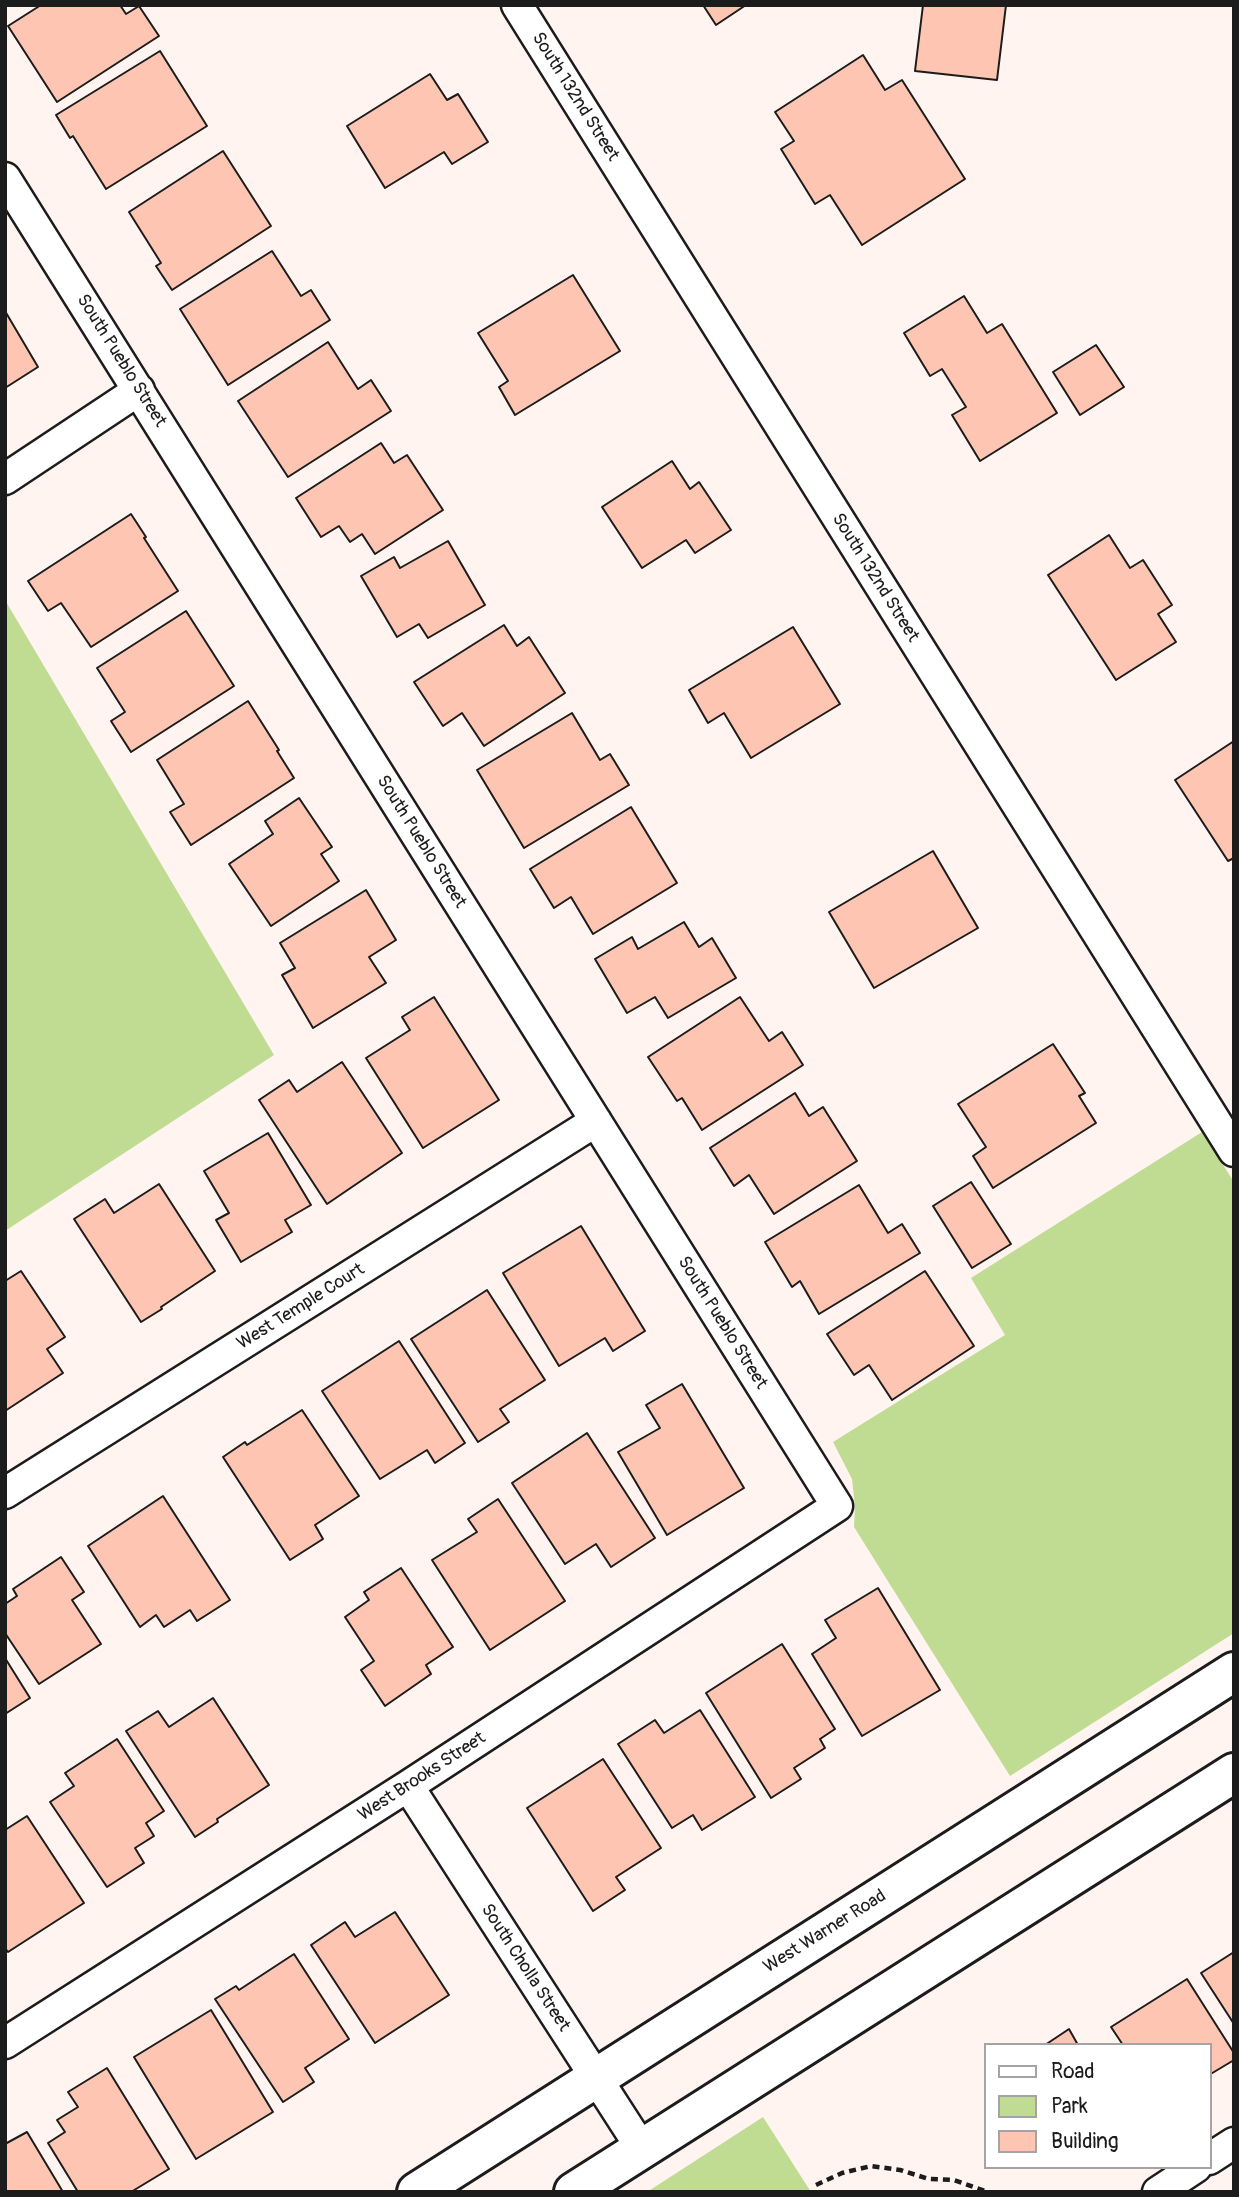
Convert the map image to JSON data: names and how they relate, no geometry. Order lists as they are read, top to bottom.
{
  "streets": {
    "main road": ["West Warner Road"],
    "street": [
      "South 132nd Street",
      "South Pueblo Street",
      "West Temple Court",
      "West Brooks Street",
      "South Cholla Street"
    ]
  },
  "crossings": [
    ["South Pueblo Street", "West Temple Court"],
    ["South Pueblo Street", "West Brooks Street"],
    ["West Brooks Street", "South Cholla Street"],
    ["West Warner Road", "South Cholla Street"]
  ],
  "legend": ["Road", "Park", "Building"]
}
